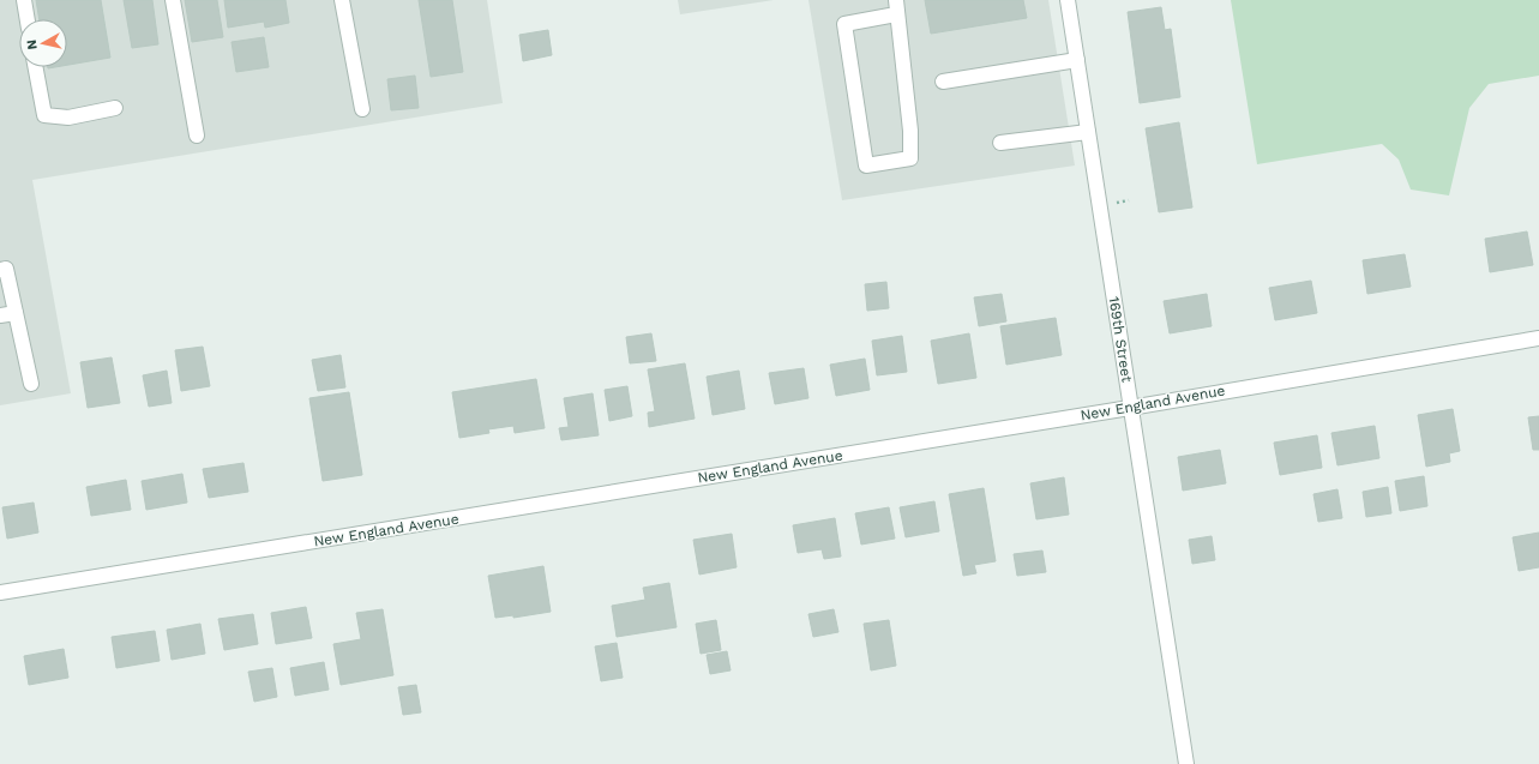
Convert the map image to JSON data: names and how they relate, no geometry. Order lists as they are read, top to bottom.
{
  "streets": {
    "street": ["169th Street", "New England Avenue"]
  },
  "crossings": [
    ["169th Street", "New England Avenue"]
  ],
  "north": "left"
}
